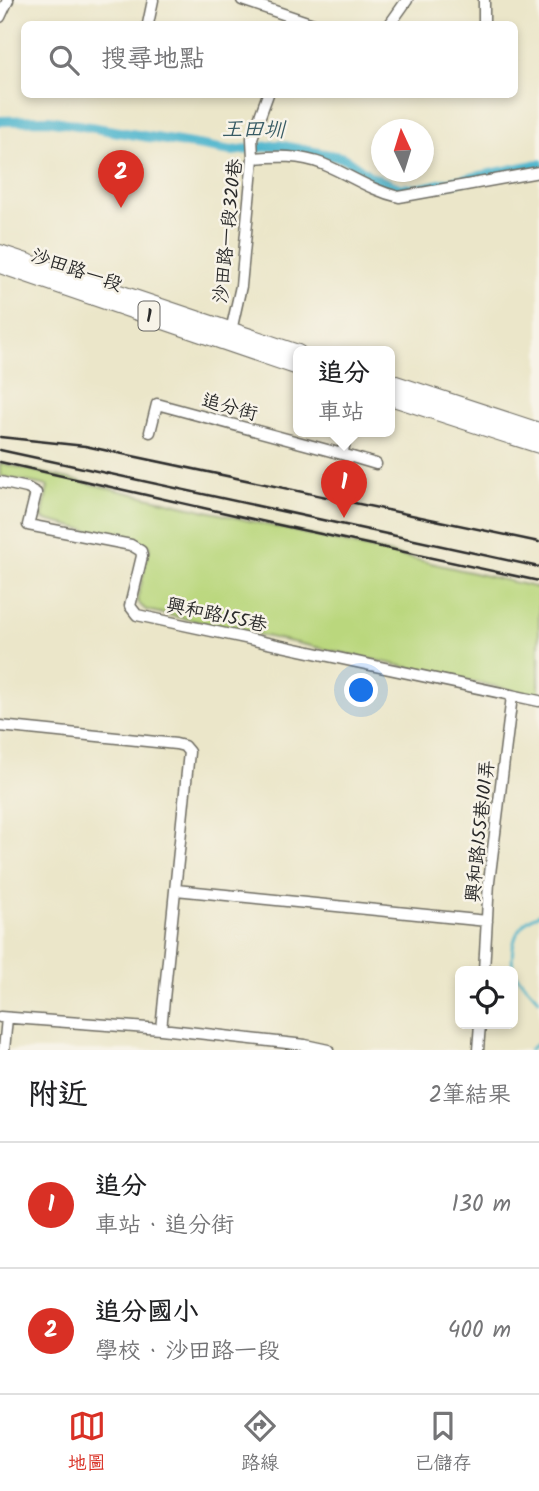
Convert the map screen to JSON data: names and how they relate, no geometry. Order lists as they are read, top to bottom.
{
  "streets": {
    "main road": ["沙田路一段", "1"],
    "street": [
      "沙田路一段320巷",
      "追分街",
      "興和路155巷",
      "興和路155巷101弄"
    ]
  },
  "crossings": [
    ["沙田路一段320巷", "沙田路一段"],
    ["興和路155巷", "興和路155巷101弄"]
  ],
  "water": ["王田圳"],
  "north": "top",
  "page": {
    "search": "搜尋地點",
    "pins": ["2", "1"],
    "popup": ["追分", "車站"],
    "heading": ["附近", "2筆結果"],
    "list": [
      {
        "mark": "1",
        "name": "追分",
        "note": "車站 · 追分街",
        "value": "130 m"
      },
      {
        "mark": "2",
        "name": "追分國小",
        "note": "學校 · 沙田路一段",
        "value": "400 m"
      }
    ],
    "nav": ["地圖", "路線", "已儲存"]
  }
}
